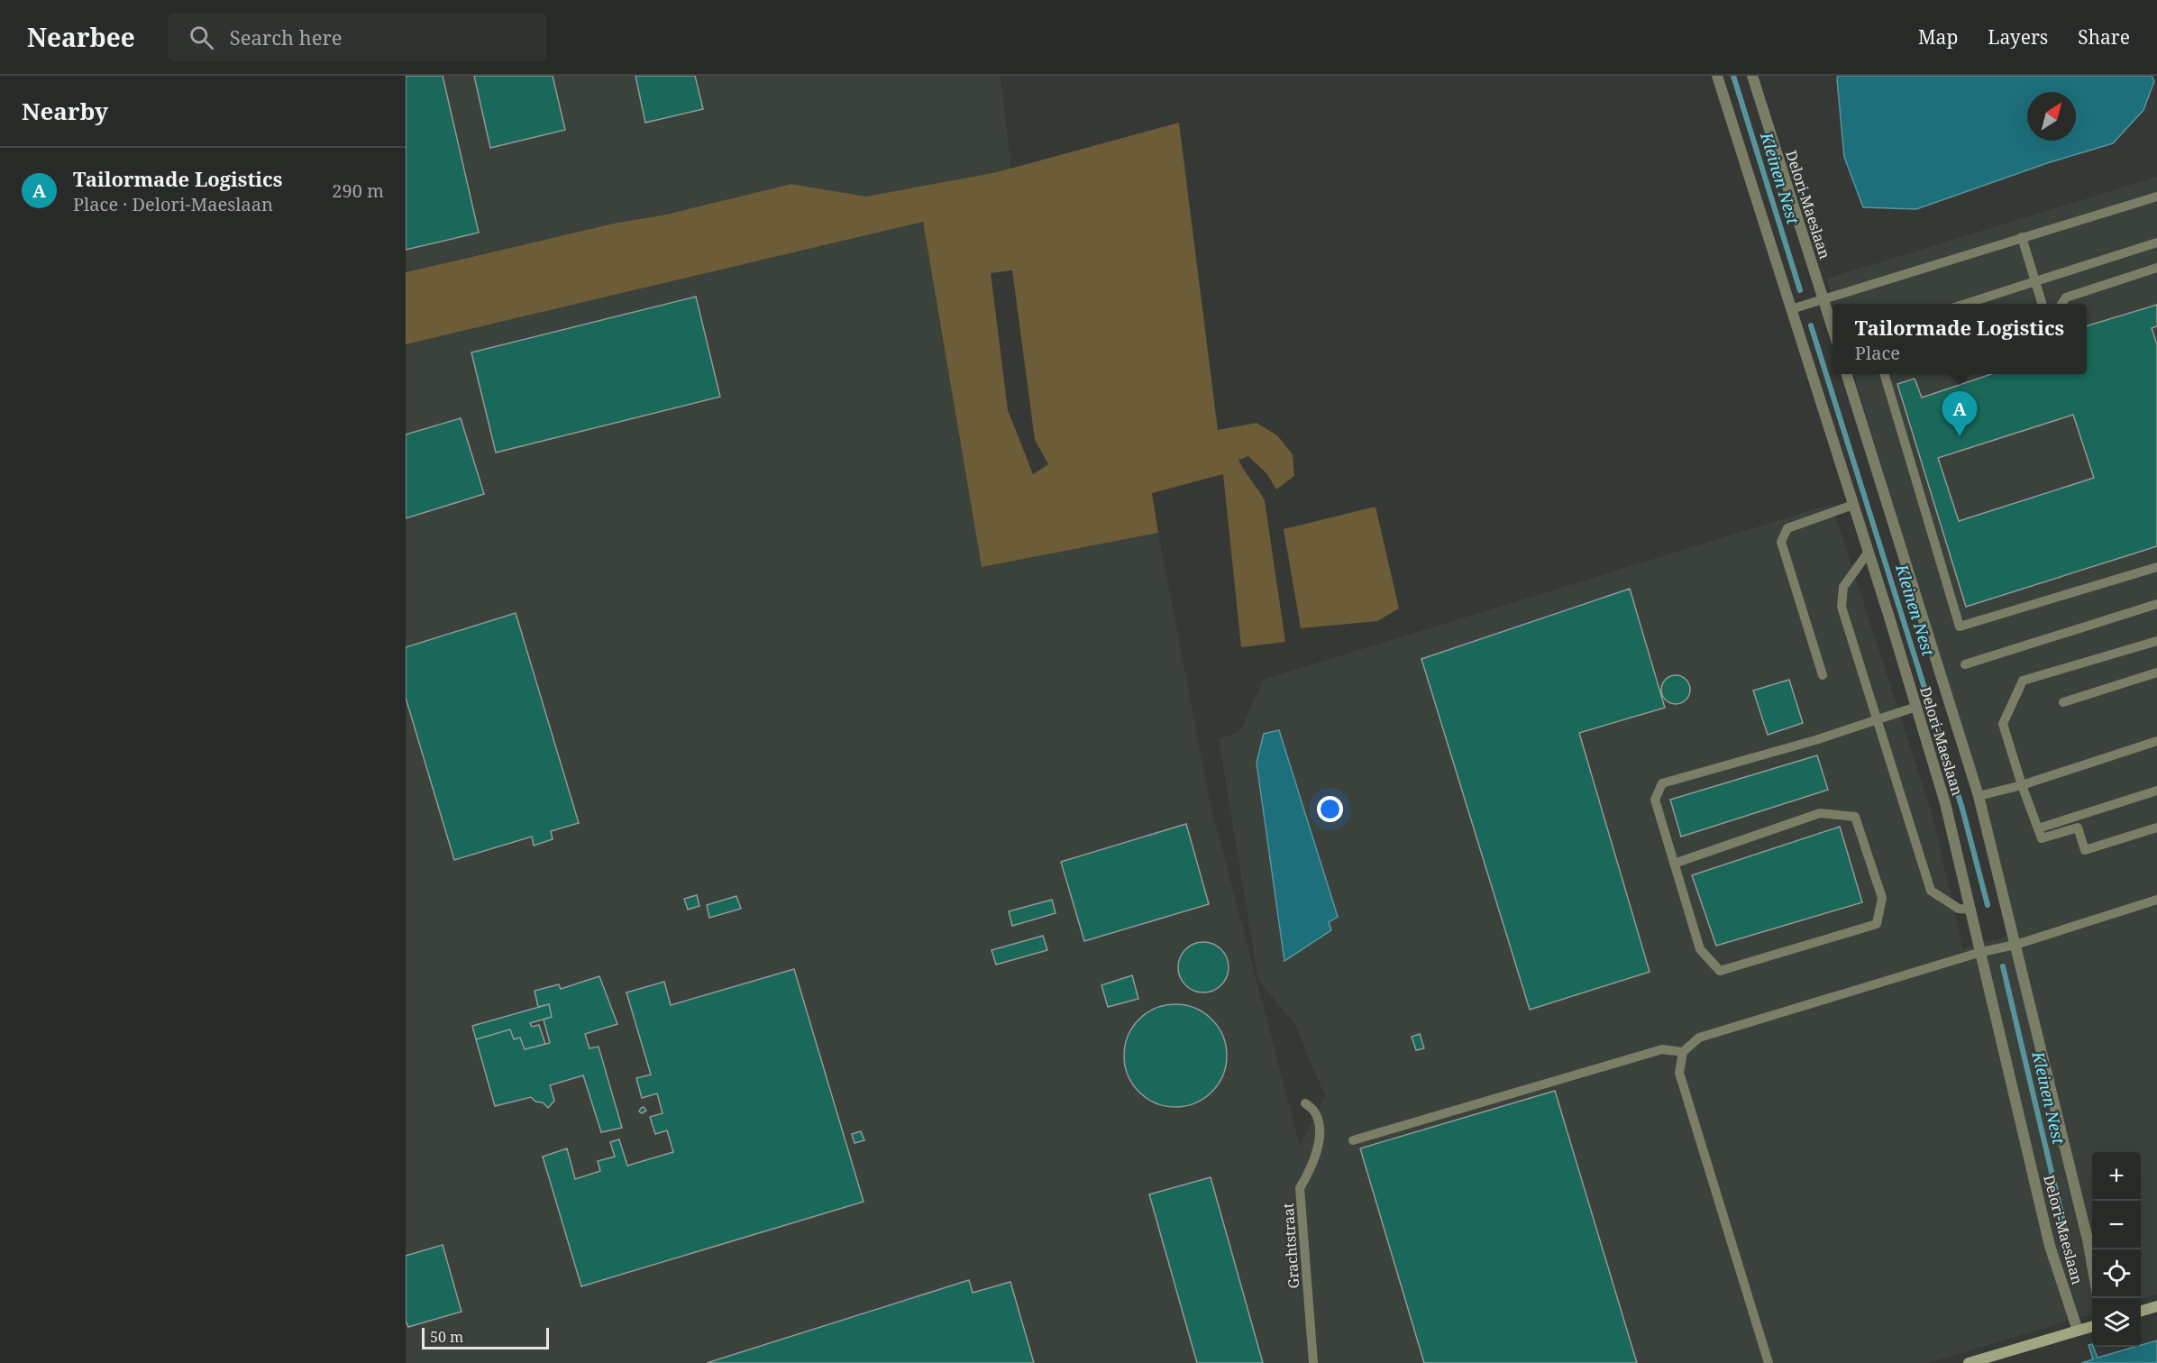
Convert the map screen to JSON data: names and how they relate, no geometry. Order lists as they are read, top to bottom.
{
  "streets": {
    "street": ["Delori-Maeslaan"],
    "lane": ["Grachtstraat"]
  },
  "water": ["Kleinen Nest"],
  "scale_bar": "50 m",
  "north": "top right",
  "page": {
    "header": "Nearbee",
    "search": "Search here",
    "nav": ["Map", "Layers", "Share"],
    "heading": "Nearby",
    "list": [
      {
        "mark": "A",
        "name": "Tailormade Logistics",
        "note": "Place · Delori-Maeslaan",
        "value": "290 m"
      }
    ],
    "popup": ["Tailormade Logistics", "Place"],
    "pins": "A",
    "map_buttons": ["+", "−"],
    "scale": "50 m"
  }
}
